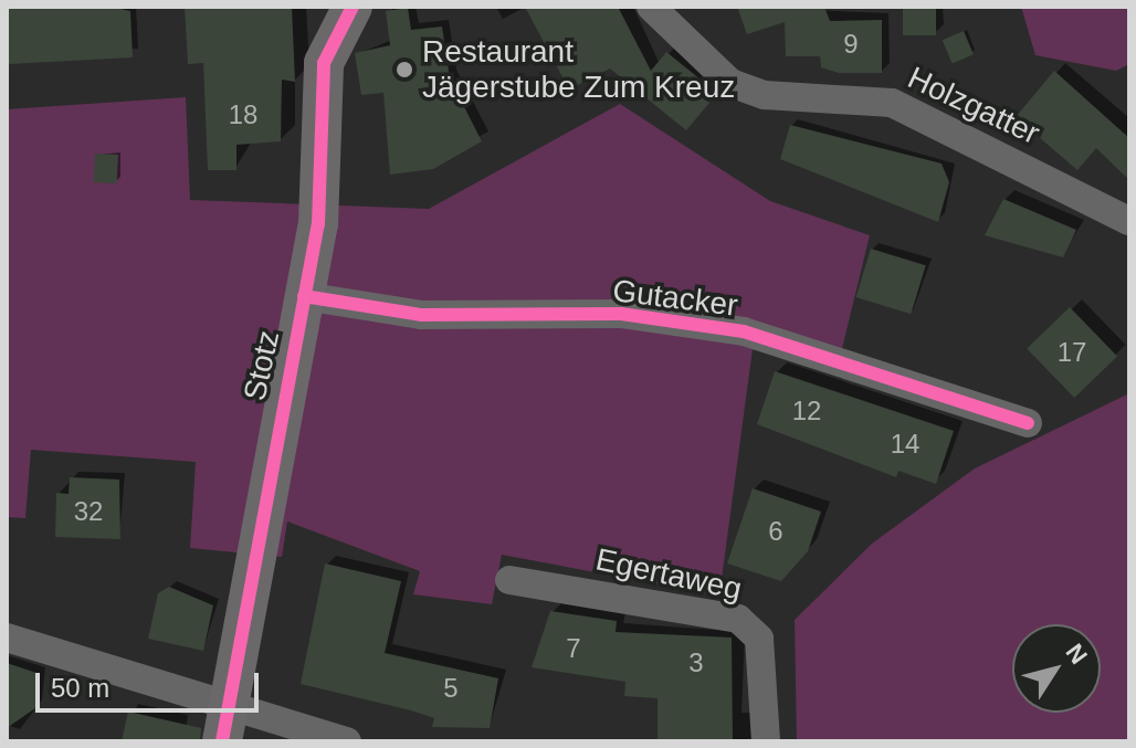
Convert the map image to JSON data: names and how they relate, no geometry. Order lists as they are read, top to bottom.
{
  "streets": {
    "street": [
      "Holzgatter",
      "Gutacker",
      "Stotz",
      "Egertaweg"
    ]
  },
  "crossings": [
    ["Gutacker", "Stotz"]
  ],
  "places": ["Restaurant Jägerstube Zum Kreuz"],
  "house_numbers": [
    "9",
    "18",
    "17",
    "12",
    "14",
    "32",
    "6",
    "7",
    "3",
    "5"
  ],
  "scale_bar": "50 m",
  "north": "top right"
}
